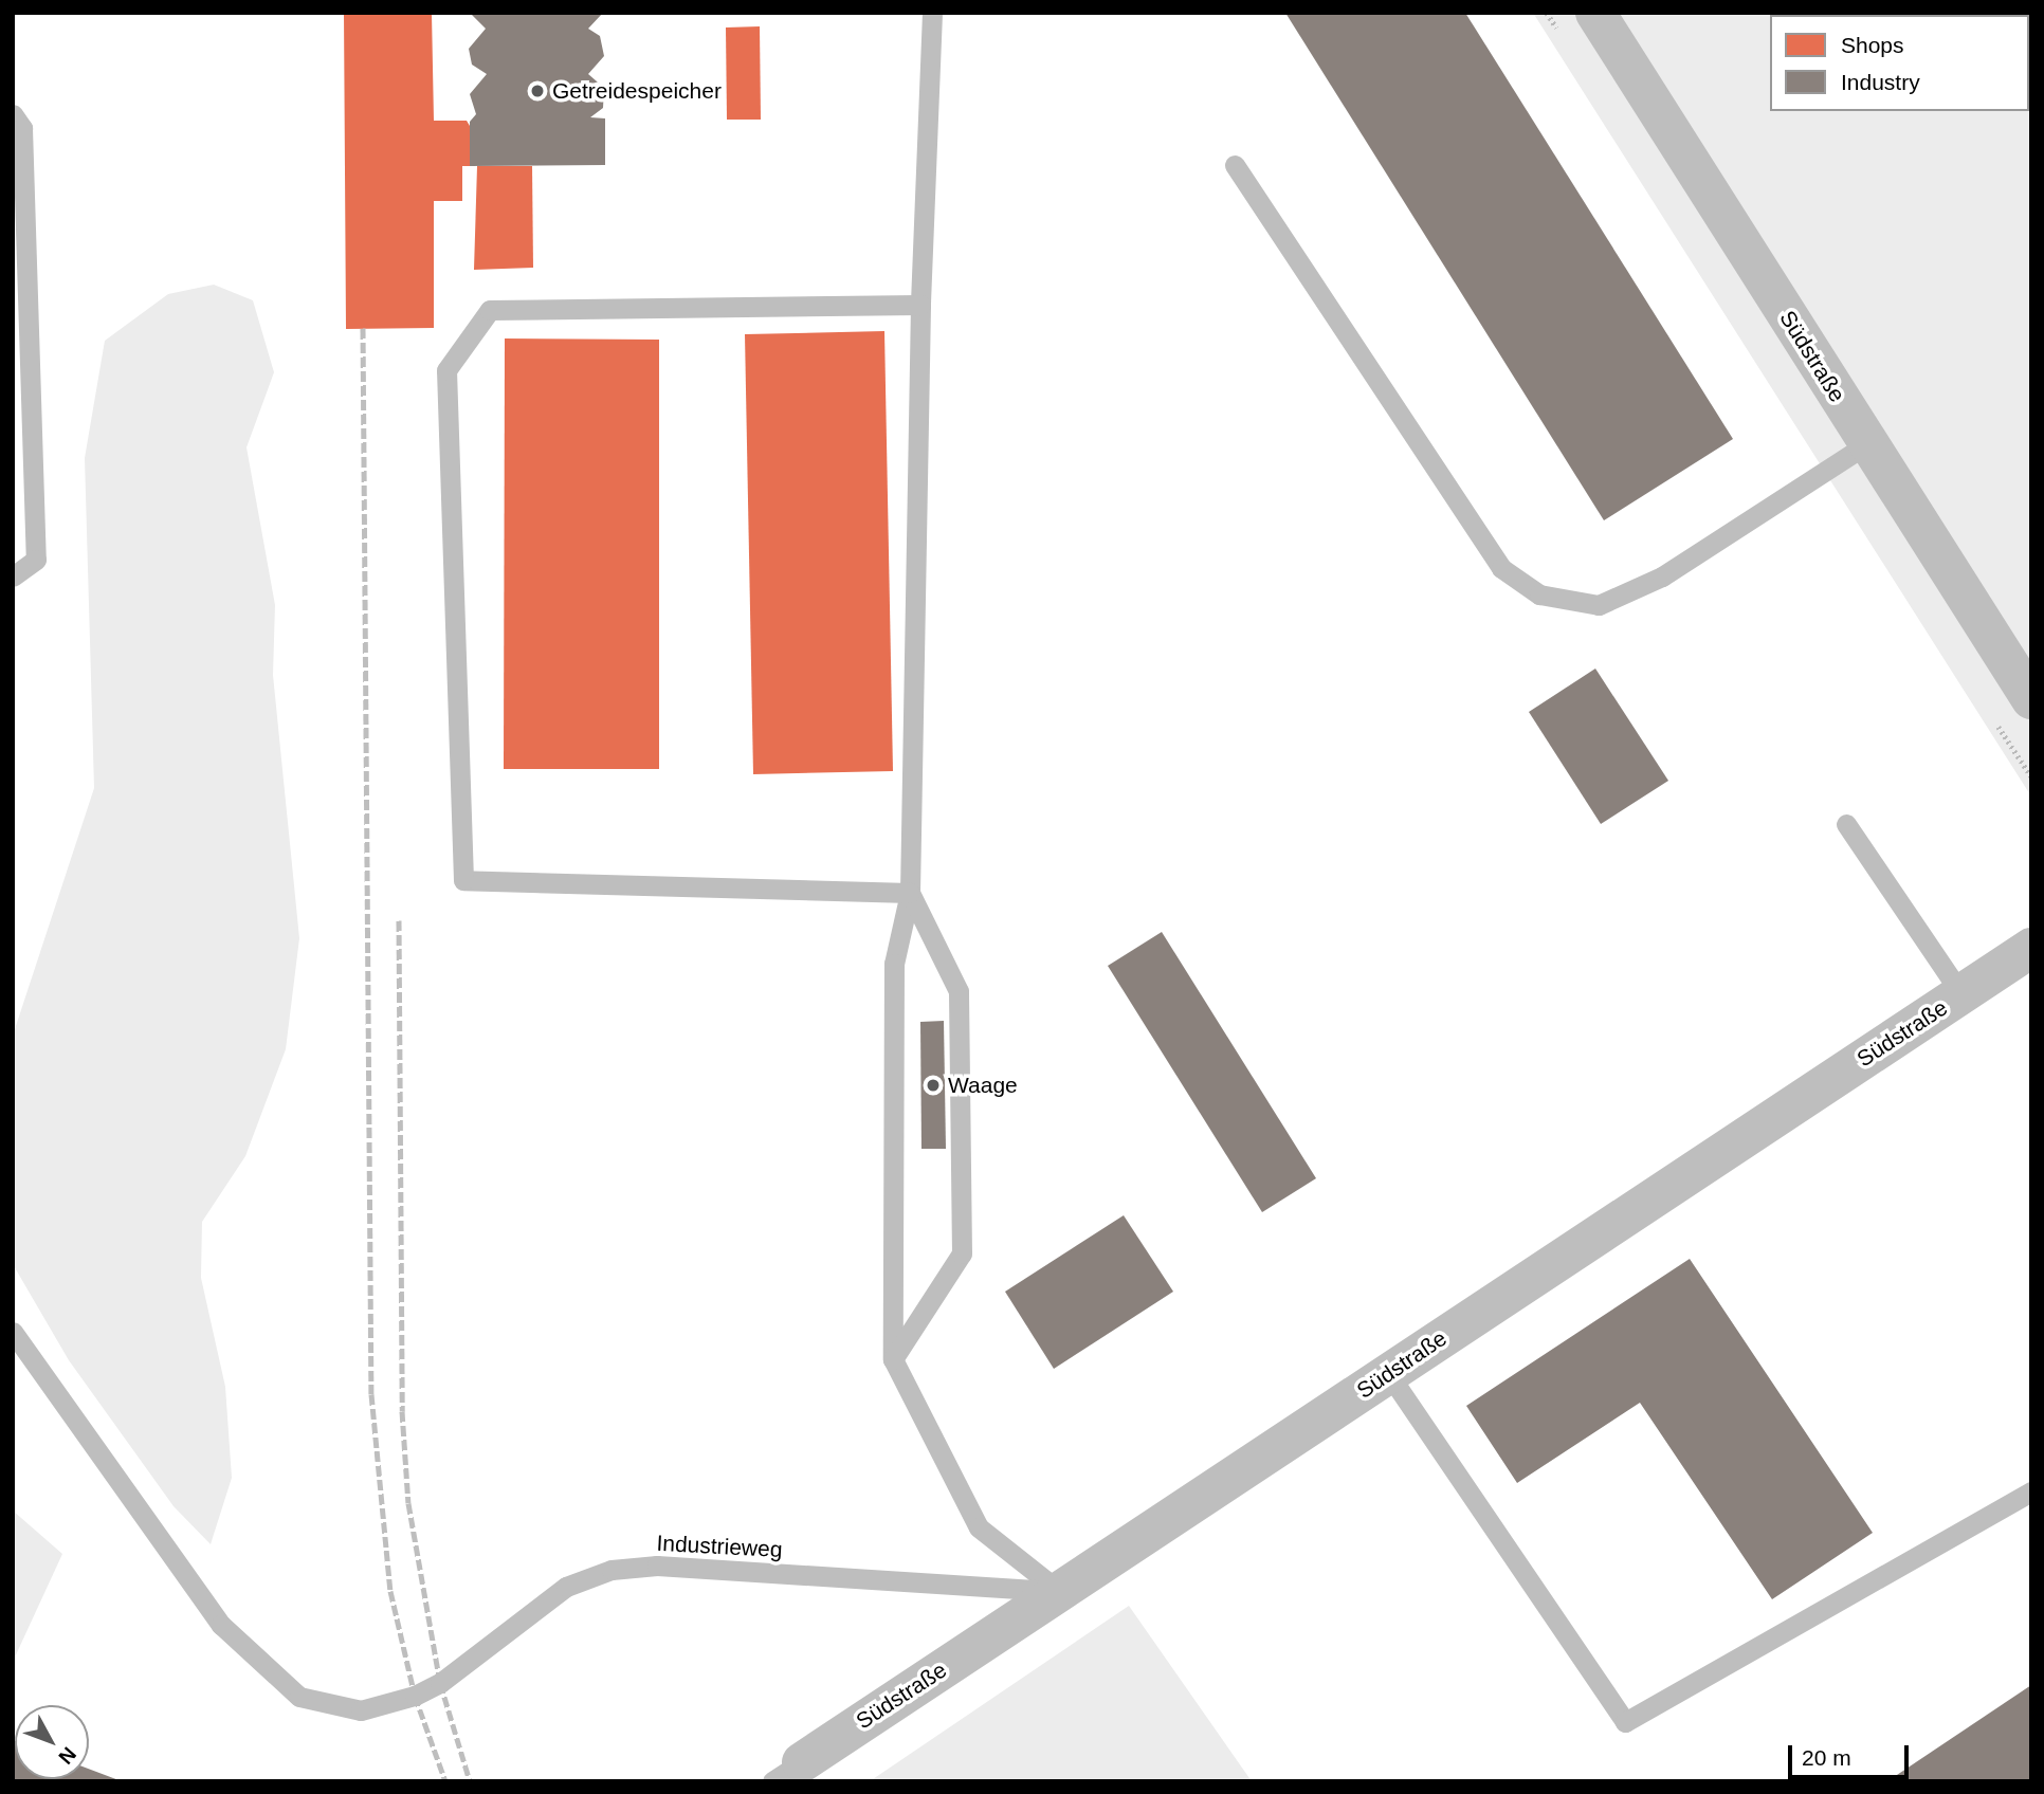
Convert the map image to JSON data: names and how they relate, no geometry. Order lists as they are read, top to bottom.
{
  "streets": {
    "street": ["Südstraße"],
    "lane": ["Industrieweg"]
  },
  "crossings": [
    ["Südstraße", "Industrieweg"]
  ],
  "places": ["Getreidespeicher", "Waage"],
  "legend": ["Shops", "Industry"],
  "scale_bar": "20 m",
  "north": "bottom right"
}
